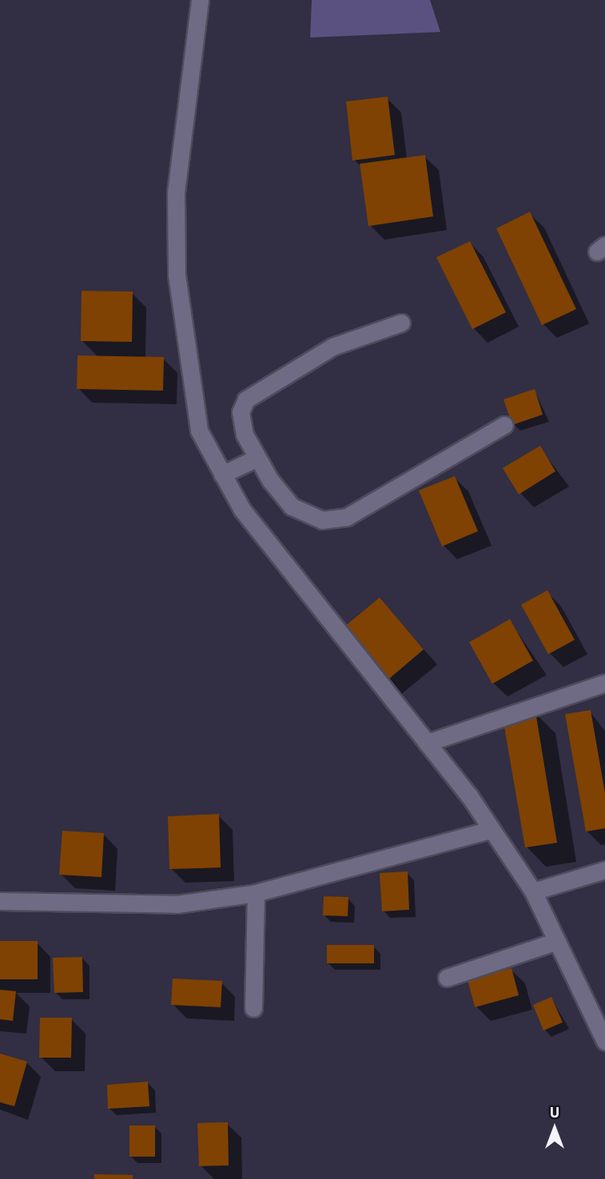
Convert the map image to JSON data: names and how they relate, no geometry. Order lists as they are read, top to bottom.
{
  "north": "top"
}
